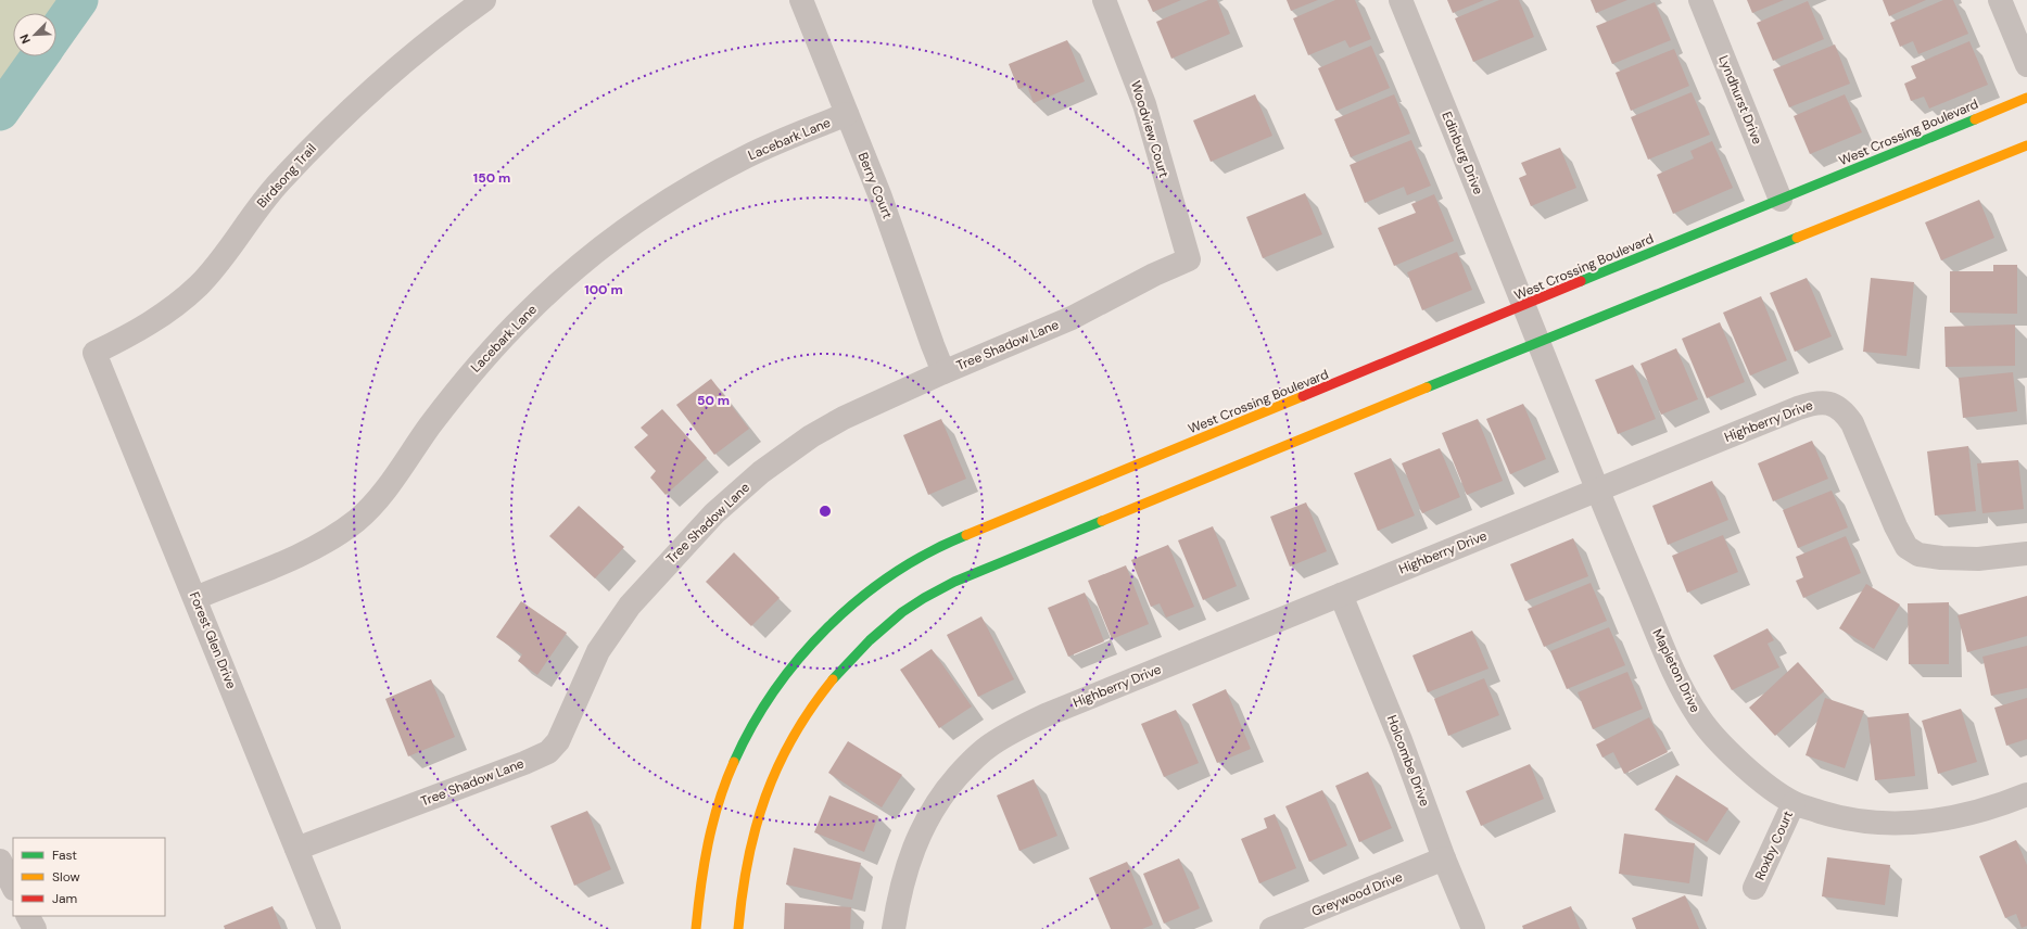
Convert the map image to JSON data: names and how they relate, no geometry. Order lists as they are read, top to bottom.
{
  "streets": {
    "street": [
      "Lyndhurst Drive",
      "Woodview Court",
      "West Crossing Boulevard",
      "Lacebark Lane",
      "Edinburg Drive",
      "Birdsong Trail",
      "Berry Court",
      "Tree Shadow Lane",
      "Highberry Drive",
      "Forest Glen Drive",
      "Mapleton Drive",
      "Holcombe Drive",
      "Roxby Court",
      "Greywood Drive"
    ]
  },
  "crossings": [
    ["Lyndhurst Drive", "West Crossing Boulevard"],
    ["Woodview Court", "Tree Shadow Lane"],
    ["West Crossing Boulevard", "Edinburg Drive"],
    ["West Crossing Boulevard", "Mapleton Drive"],
    ["Lacebark Lane", "Berry Court"],
    ["Lacebark Lane", "Forest Glen Drive"],
    ["Edinburg Drive", "Mapleton Drive"],
    ["Birdsong Trail", "Forest Glen Drive"],
    ["Berry Court", "Tree Shadow Lane"],
    ["Tree Shadow Lane", "Forest Glen Drive"],
    ["Highberry Drive", "Mapleton Drive"],
    ["Highberry Drive", "Holcombe Drive"],
    ["Mapleton Drive", "Roxby Court"],
    ["Holcombe Drive", "Greywood Drive"]
  ],
  "legend": ["Fast", "Slow", "Jam"],
  "north": "bottom left",
  "rings": ["150 m", "100 m", "50 m"]
}
